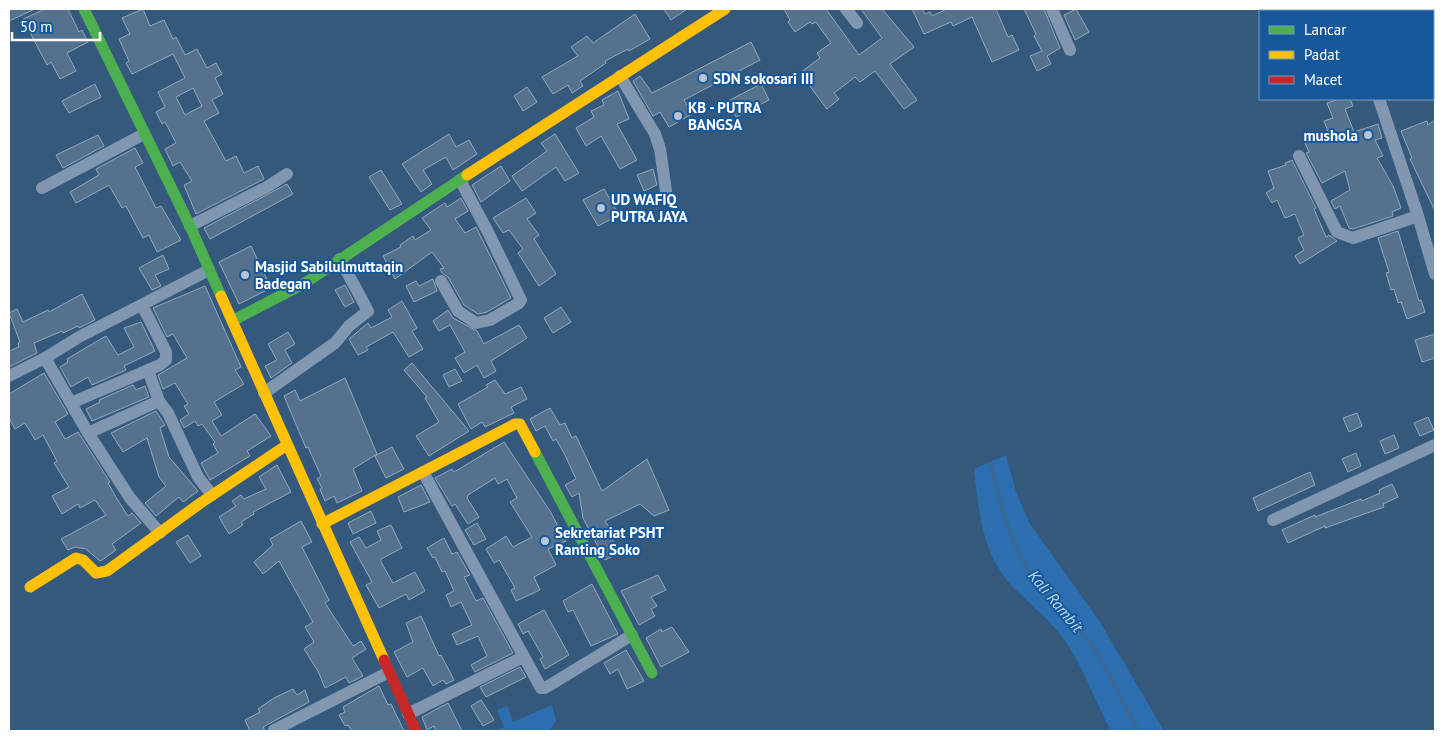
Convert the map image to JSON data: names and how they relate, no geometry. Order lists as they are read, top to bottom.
{
  "water": ["Kali Rambit"],
  "places": [
    "SDN sokosari III",
    "KB - PUTRA BANGSA",
    "mushola",
    "UD WAFIQ PUTRA JAYA",
    "Masjid Sabilulmuttaqin Badegan",
    "Sekretariat PSHT Ranting Soko"
  ],
  "legend": ["Lancar", "Padat", "Macet"],
  "scale_bar": "50 m"
}
